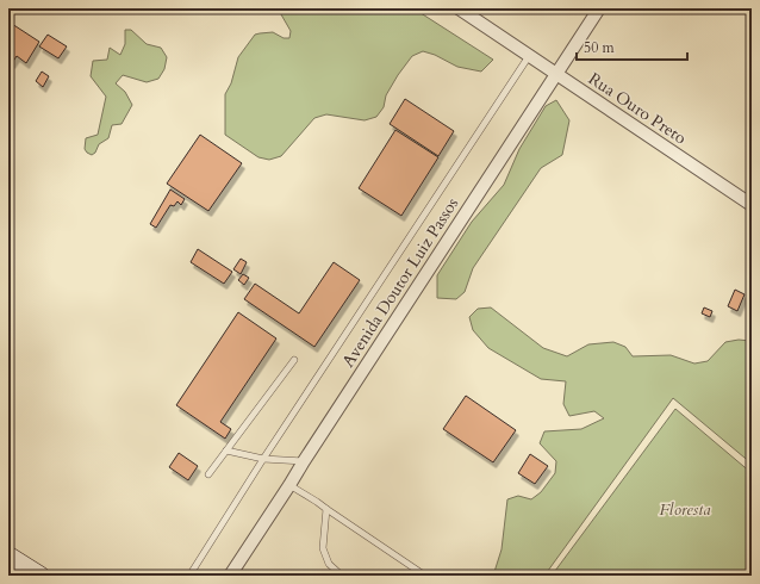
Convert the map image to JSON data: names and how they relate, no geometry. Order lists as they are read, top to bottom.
{
  "streets": {
    "street": ["Rua Ouro Preto", "Avenida Doutor Luiz Passos"]
  },
  "crossings": [
    ["Rua Ouro Preto", "Avenida Doutor Luiz Passos"]
  ],
  "parks": ["Floresta"],
  "scale_bar": "50 m"
}
